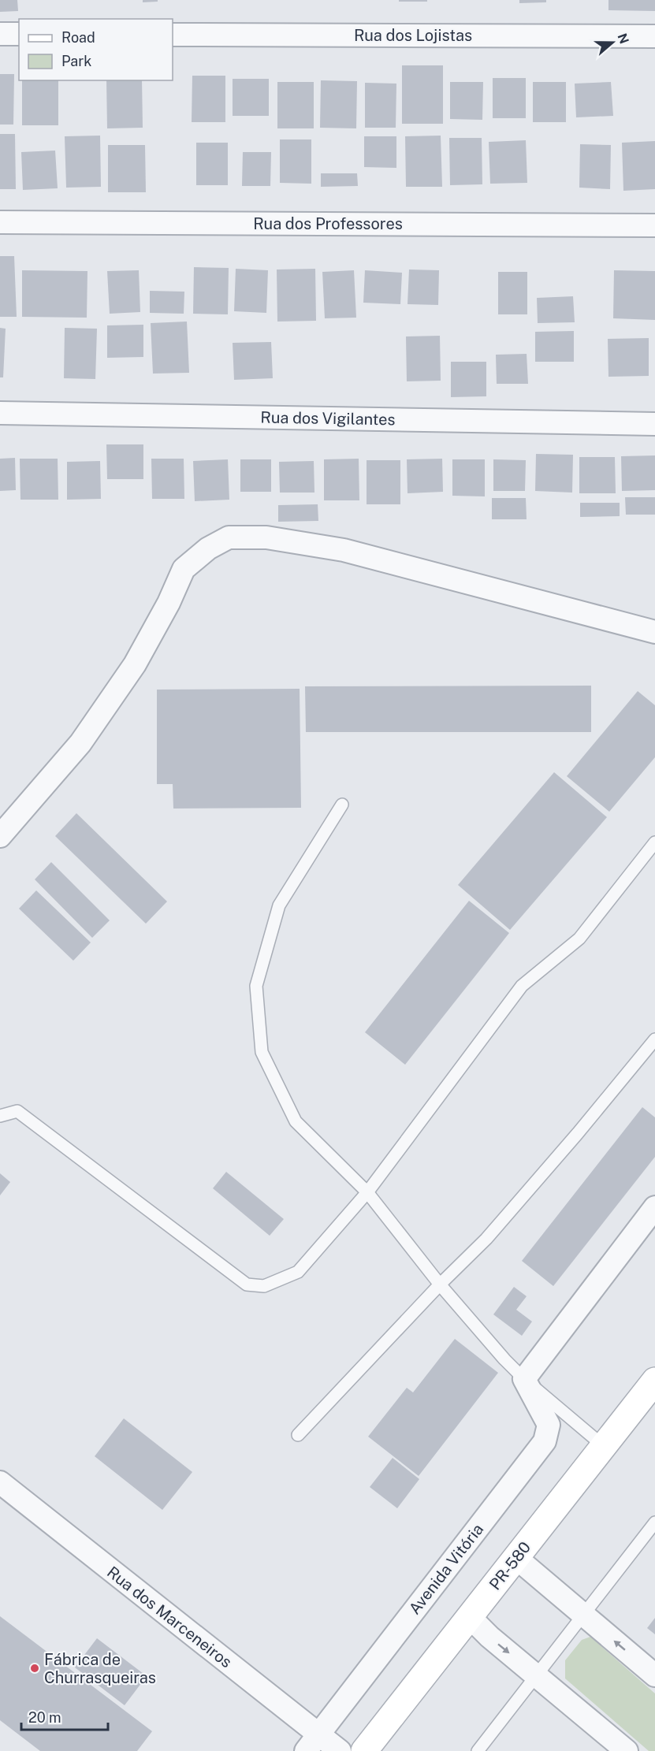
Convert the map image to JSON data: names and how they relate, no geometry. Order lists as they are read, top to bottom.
{
  "streets": {
    "main road": ["PR-580"],
    "street": [
      "Rua dos Lojistas",
      "Rua dos Professores",
      "Rua dos Vigilantes",
      "Avenida Vitória",
      "Rua dos Marceneiros"
    ]
  },
  "crossings": [
    ["Avenida Vitória", "Rua dos Marceneiros"]
  ],
  "places": ["Fábrica de Churrasqueiras"],
  "legend": ["Road", "Park"],
  "scale_bar": "20 m",
  "north": "right"
}
